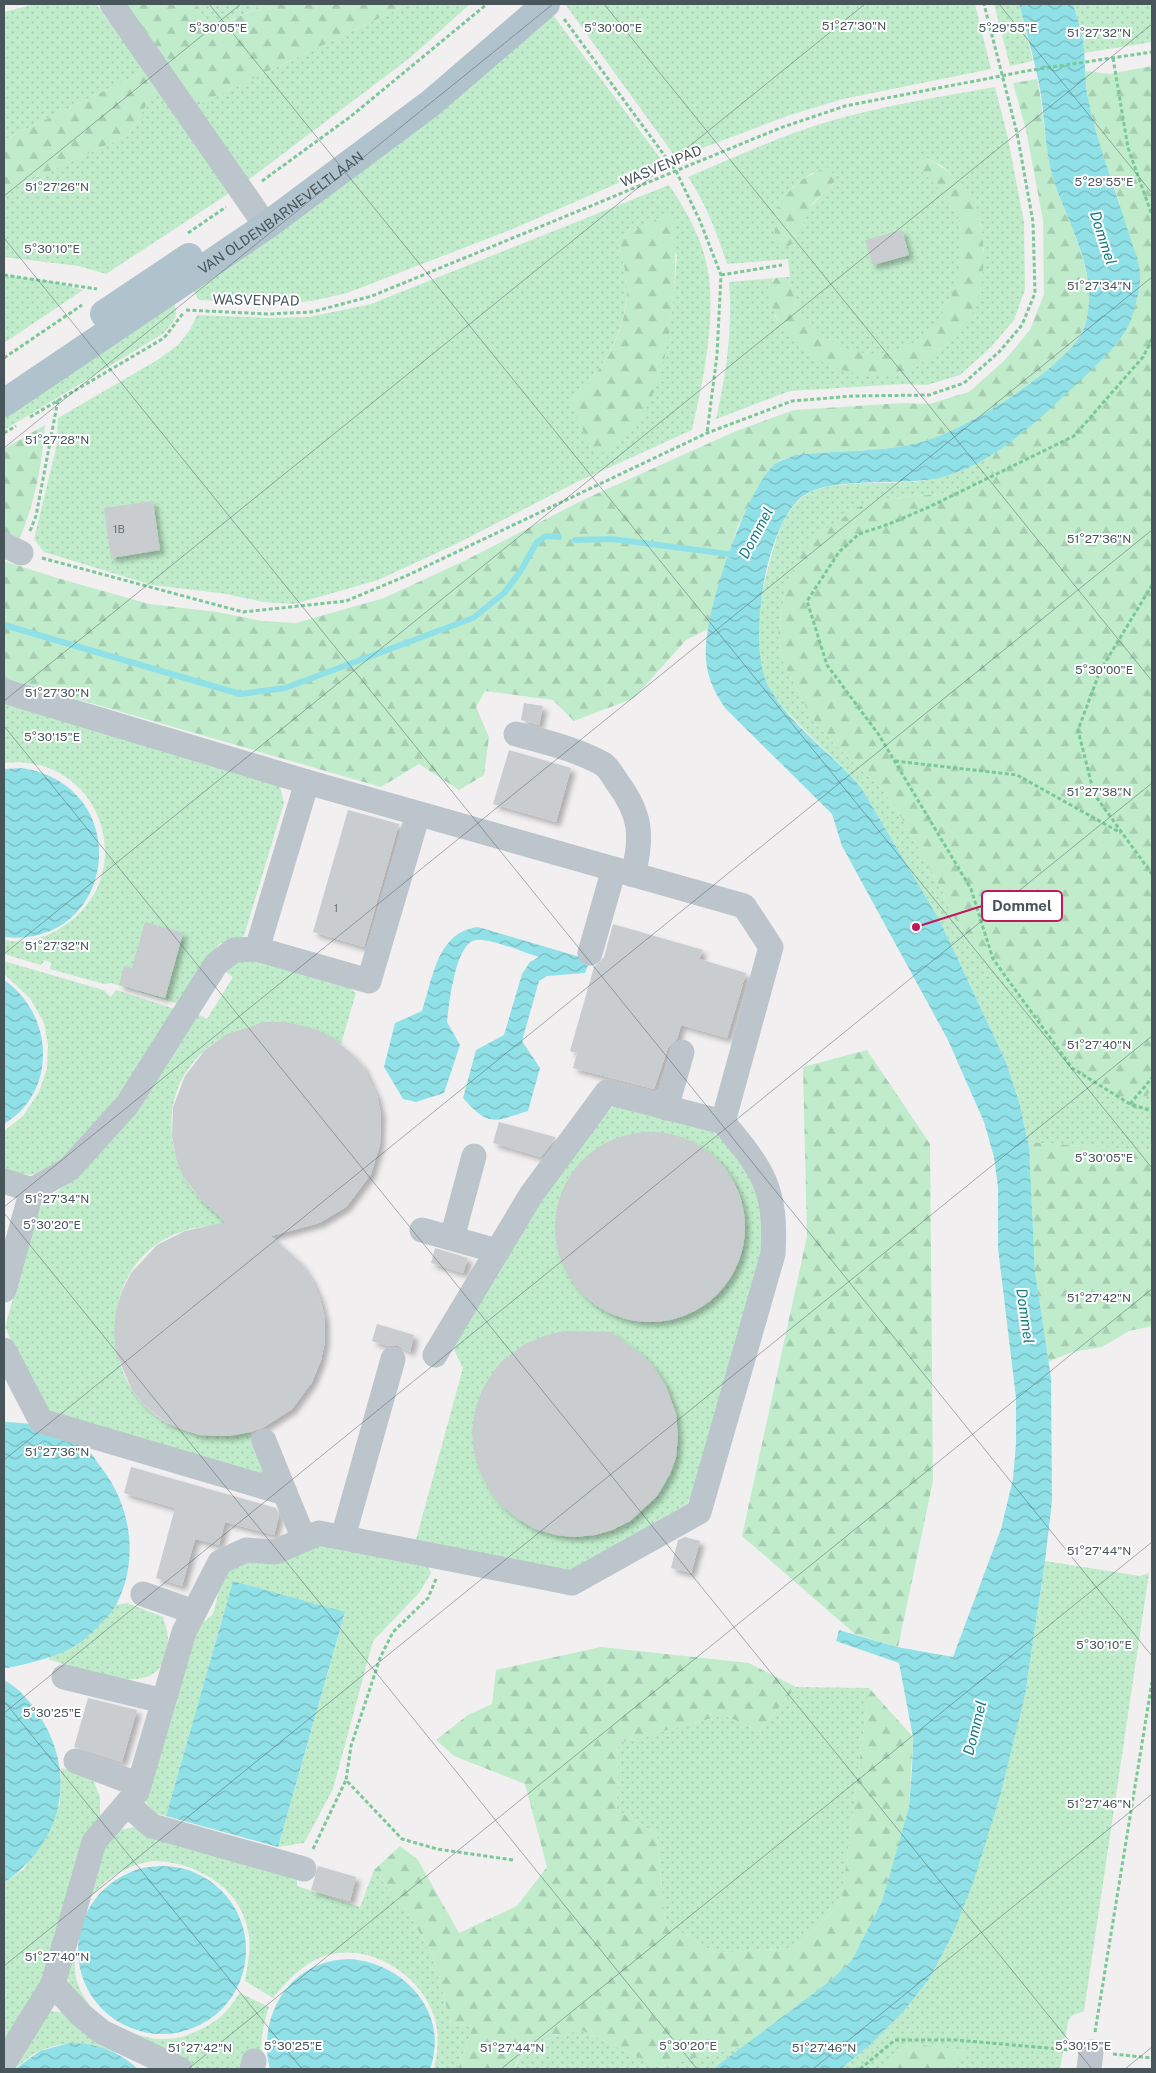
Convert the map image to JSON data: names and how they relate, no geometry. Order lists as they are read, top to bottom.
{
  "streets": {
    "main road": ["VAN OLDENBARNEVELTLAAN"],
    "path": ["WASVENPAD"]
  },
  "water": ["Dommel"],
  "places": ["Dommel"],
  "house_numbers": ["1B", "1"],
  "coordinates": [
    "51°27'30\"N",
    "5°30'05\"E",
    "5°30'00\"E",
    "5°29'55\"E",
    "51°27'32\"N",
    "51°27'26\"N",
    "5°30'10\"E",
    "51°27'34\"N",
    "51°27'28\"N",
    "51°27'36\"N",
    "5°30'15\"E",
    "51°27'38\"N",
    "51°27'40\"N",
    "5°30'20\"E",
    "51°27'42\"N",
    "51°27'44\"N",
    "5°30'25\"E",
    "51°27'46\"N"
  ]
}
